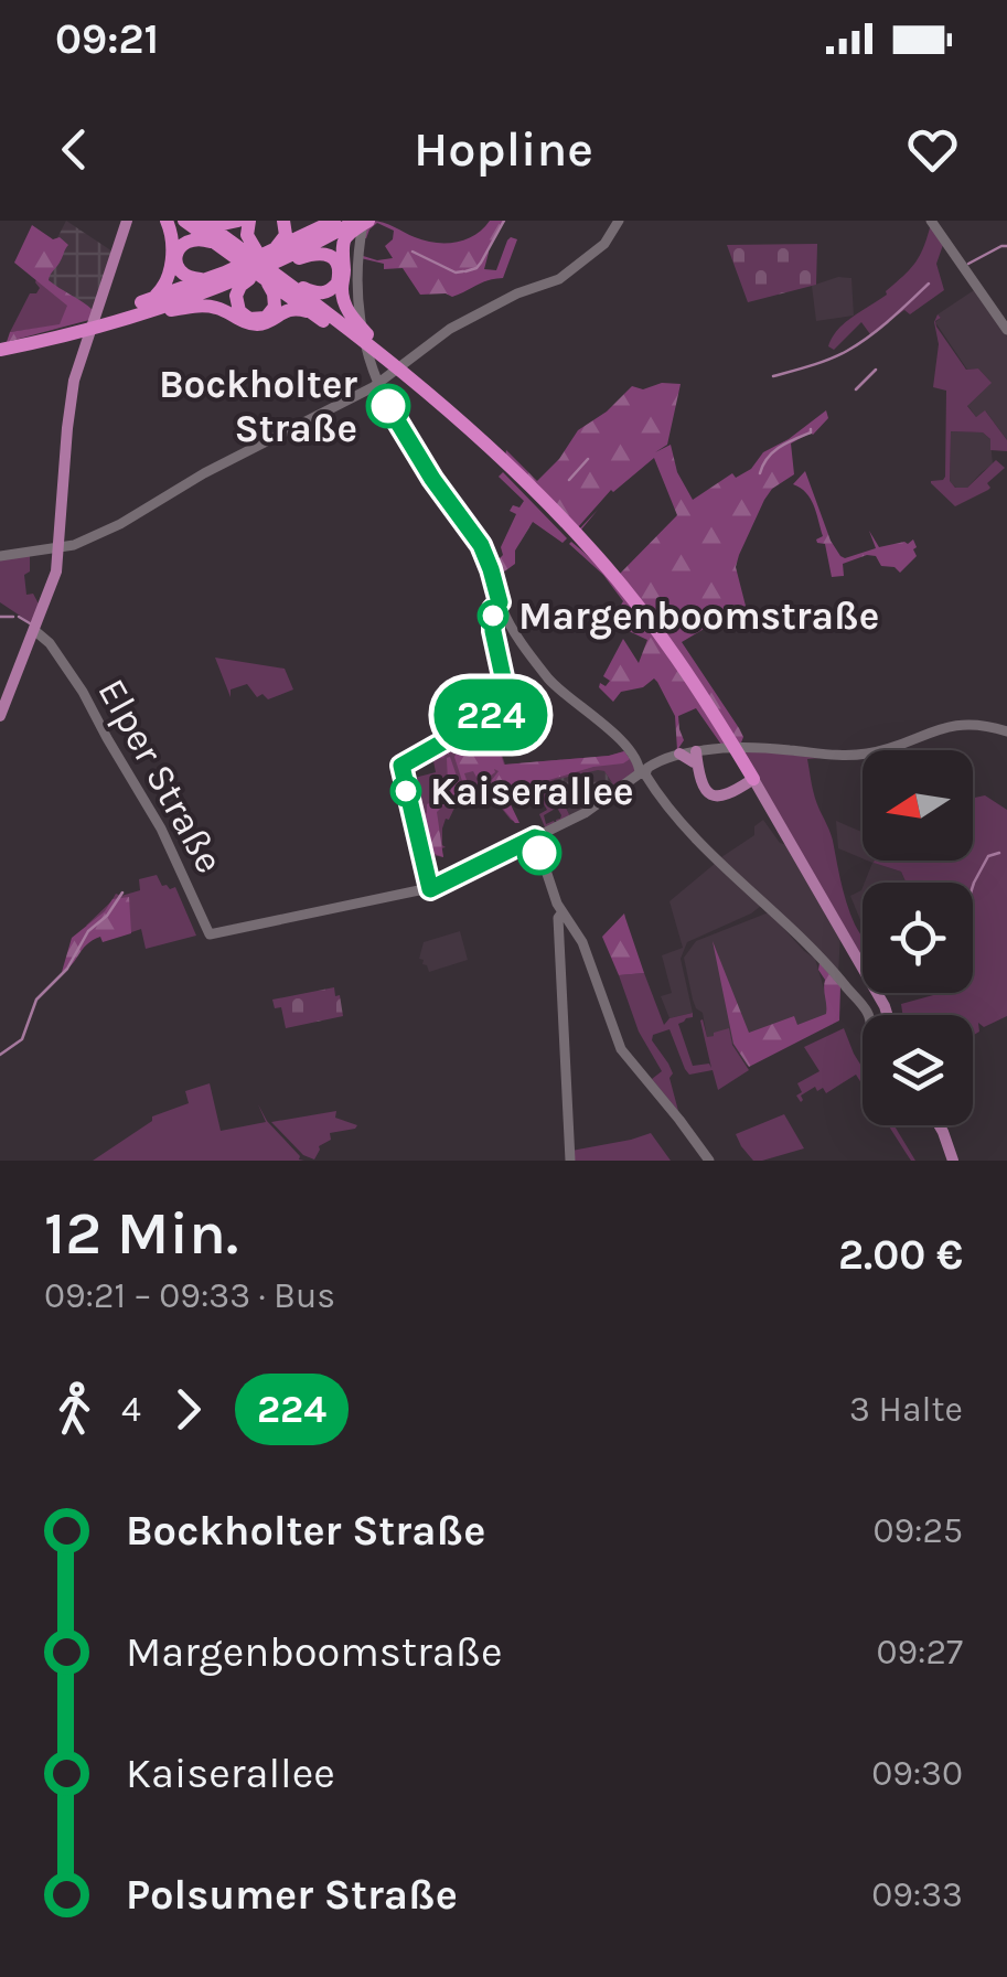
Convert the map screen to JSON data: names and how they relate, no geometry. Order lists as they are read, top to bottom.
{
  "streets": {
    "street": ["Elper Straße"]
  },
  "places": ["Bockholter Straße", "Margenboomstraße", "Kaiserallee"],
  "lines": ["bus line 224"],
  "north": "left",
  "page": {
    "status": "09:21",
    "header": "Hopline",
    "on_map": "224",
    "heading": ["12 Min.", "09:21 – 09:33 · Bus", "2.00 €"],
    "legs": ["4", "224", "3 Halte"],
    "list": [
      {
        "name": "Bockholter Straße",
        "value": "09:25"
      },
      {
        "name": "Margenboomstraße",
        "value": "09:27"
      },
      {
        "name": "Kaiserallee",
        "value": "09:30"
      },
      {
        "name": "Polsumer Straße",
        "value": "09:33"
      }
    ]
  }
}
